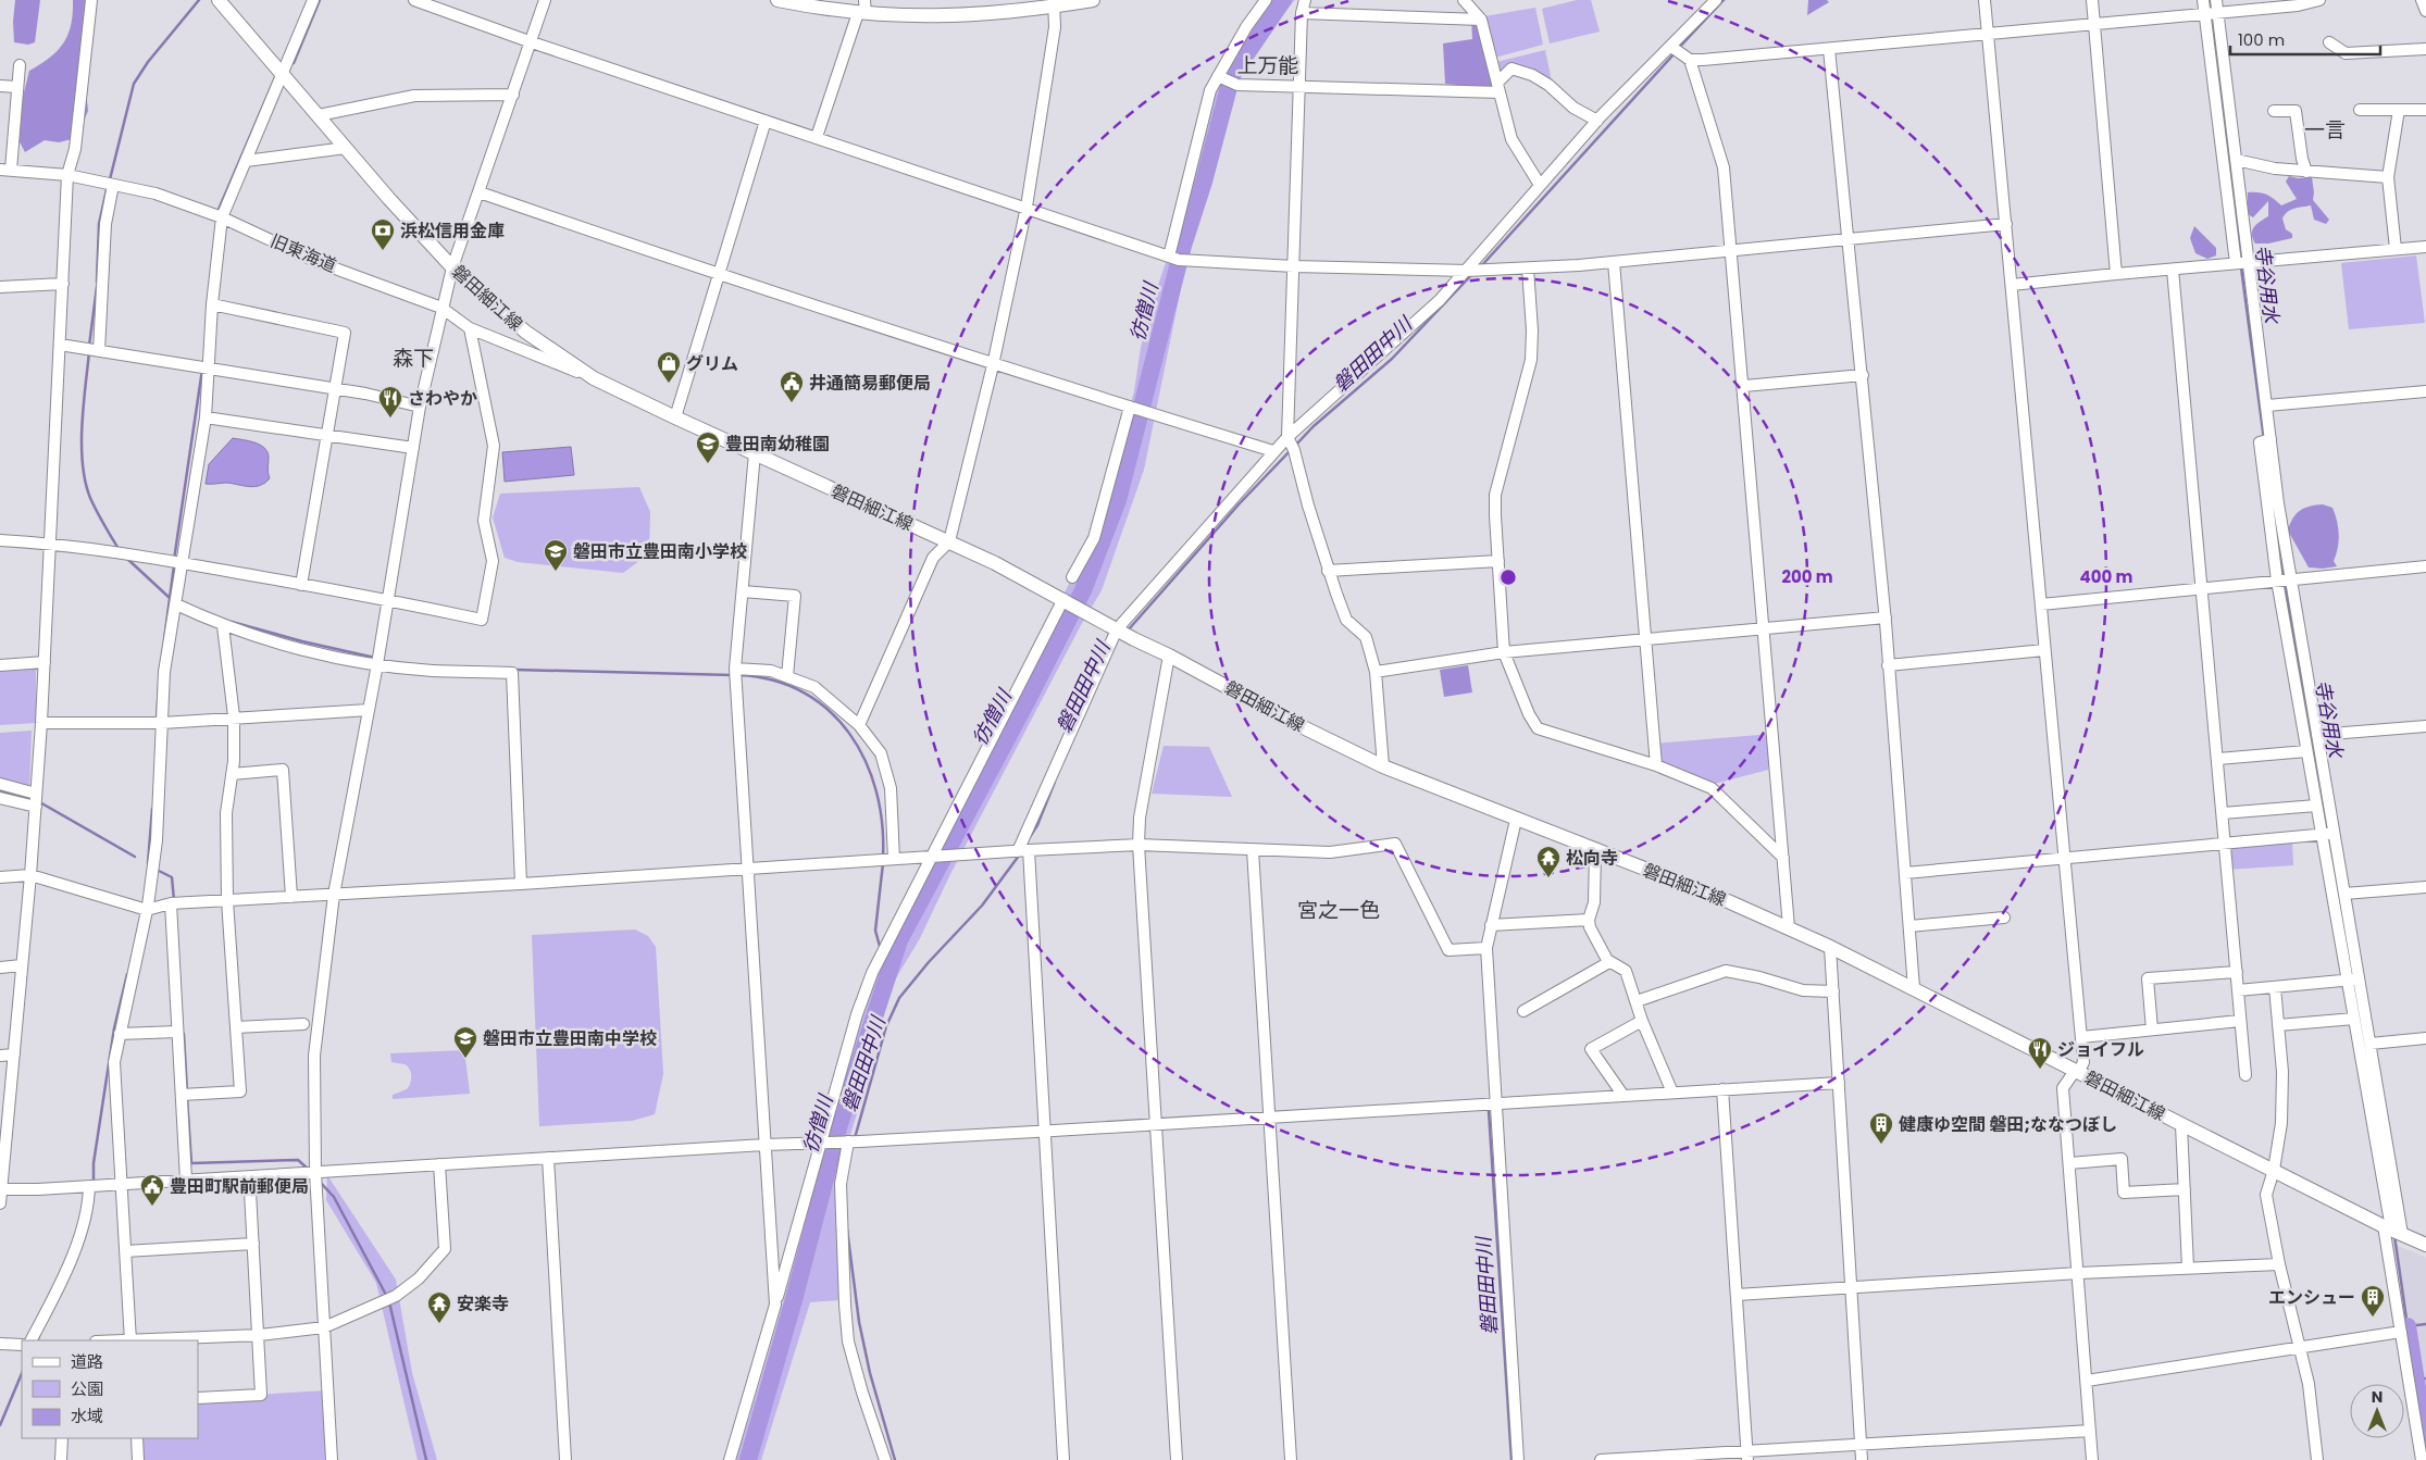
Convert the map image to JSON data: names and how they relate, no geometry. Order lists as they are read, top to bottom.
{
  "streets": {
    "main road": ["磐田細江線"],
    "street": ["旧東海道"]
  },
  "crossings": [
    ["旧東海道", "磐田細江線"]
  ],
  "districts": [
    "上万能",
    "一言",
    "森下",
    "宮之一色"
  ],
  "water": ["寺谷用水", "彷僧川", "磐田田中川"],
  "places": {
    "bank": ["浜松信用金庫"],
    "shop": ["グリム"],
    "public building": ["井通簡易郵便局", "豊田町駅前郵便局"],
    "restaurant": ["さわやか", "ジョイフル"],
    "school or university": ["豊田南幼稚園", "磐田市立豊田南小学校", "磐田市立豊田南中学校"],
    "temple": ["松向寺", "安楽寺"],
    "building": ["健康ゆ空間 磐田;ななつぼし", "エンシュー"]
  },
  "legend": ["道路", "公園", "水域"],
  "scale_bar": "100 m",
  "north": "top",
  "rings": ["200 m", "400 m"]
}
